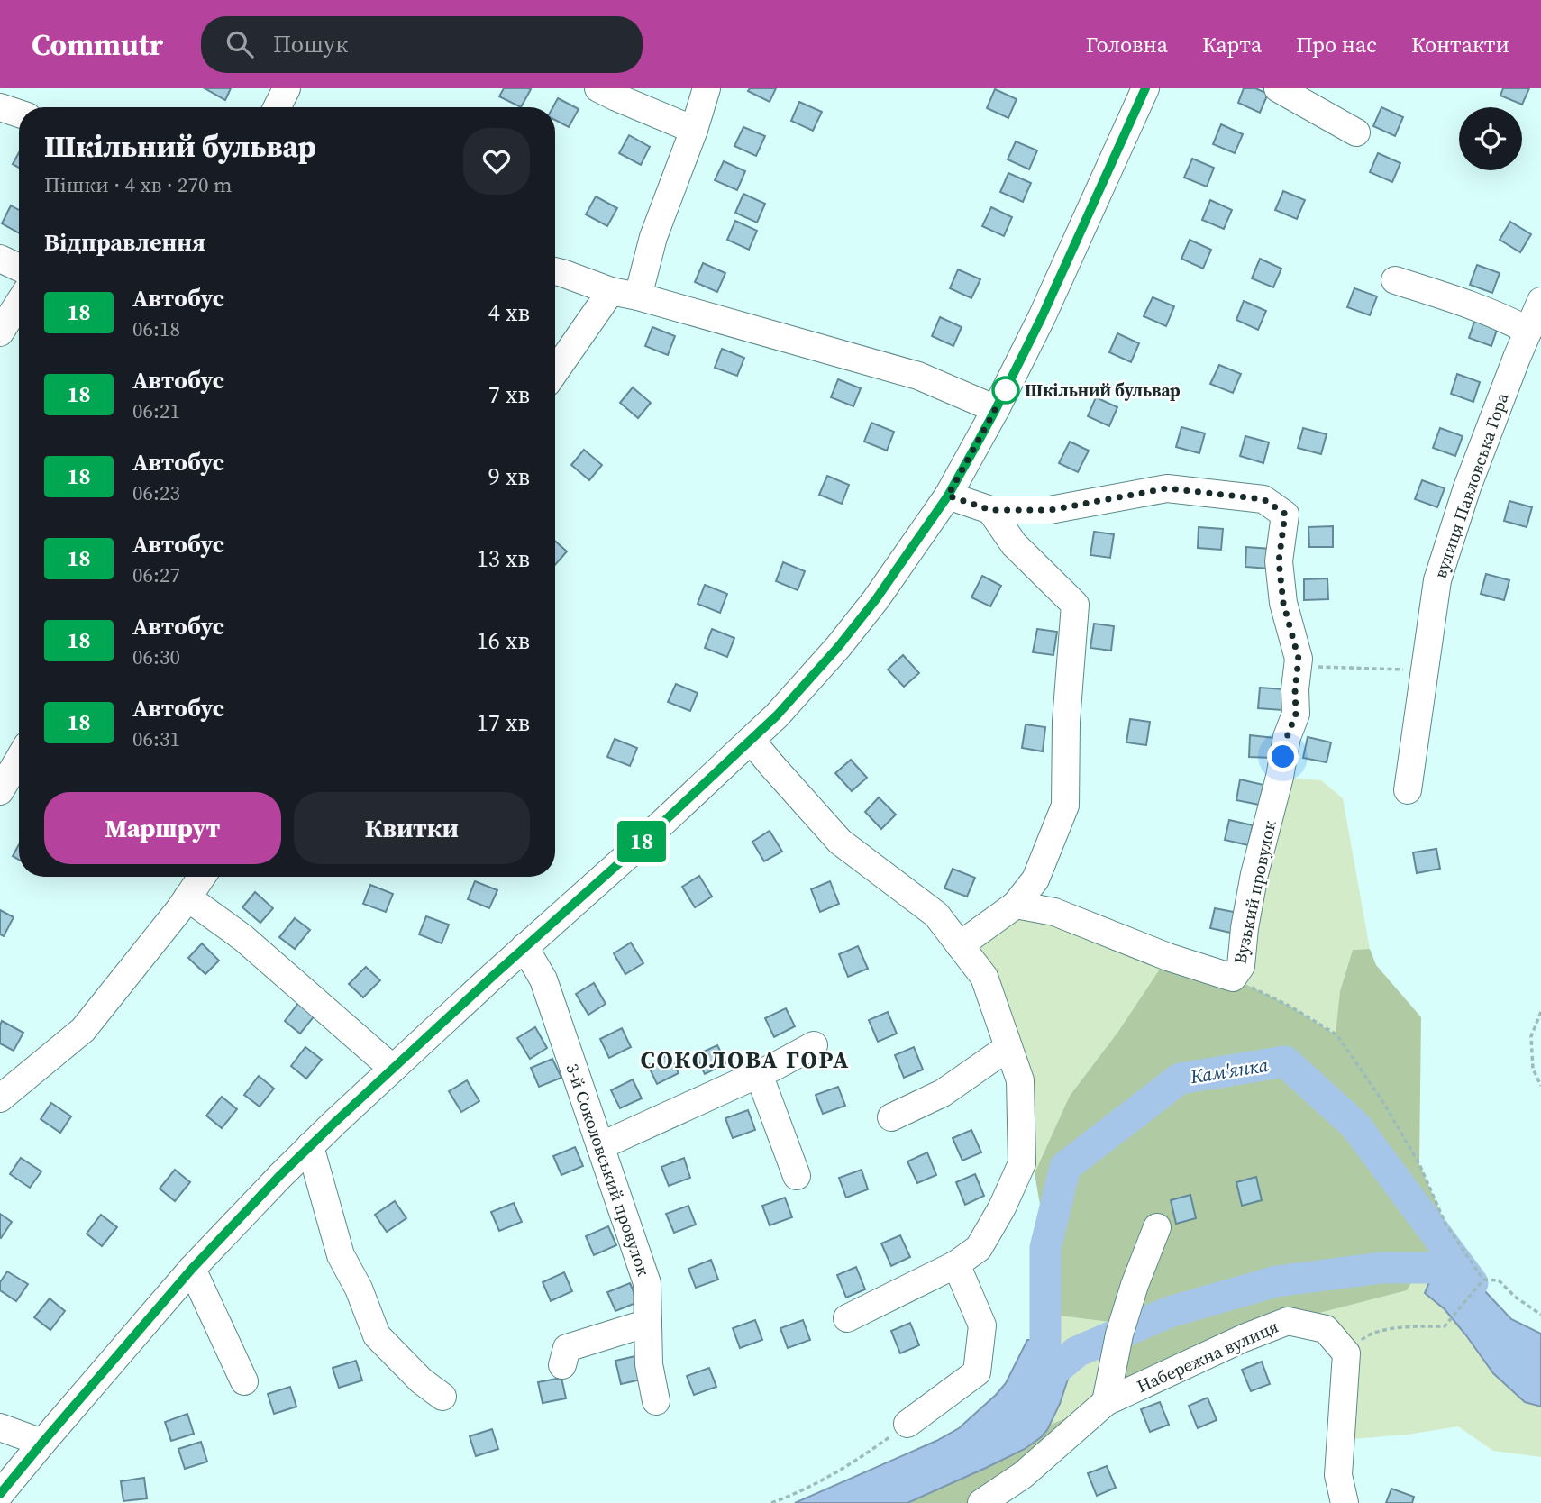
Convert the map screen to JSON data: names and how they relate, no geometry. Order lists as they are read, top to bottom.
{
  "streets": {
    "street": [
      "вулиця Павловська Гора",
      "Вузький провулок",
      "3-й Соколовський провулок",
      "Набережна вулиця"
    ]
  },
  "districts": ["СОКОЛОВА ГОРА"],
  "water": ["Кам'янка"],
  "places": ["Шкільний бульвар"],
  "lines": ["bus line 18"],
  "page": {
    "header": "Commutr",
    "search": "Пошук",
    "nav": [
      "Головна",
      "Карта",
      "Про нас",
      "Контакти"
    ],
    "on_map": "18",
    "heading": [
      ["Шкільний бульвар", "Пішки · 4 хв · 270 m"],
      "Відправлення"
    ],
    "list": [
      {
        "mark": "18",
        "name": "Автобус",
        "note": "06:18",
        "value": "4 хв"
      },
      {
        "mark": "18",
        "name": "Автобус",
        "note": "06:21",
        "value": "7 хв"
      },
      {
        "mark": "18",
        "name": "Автобус",
        "note": "06:23",
        "value": "9 хв"
      },
      {
        "mark": "18",
        "name": "Автобус",
        "note": "06:27",
        "value": "13 хв"
      },
      {
        "mark": "18",
        "name": "Автобус",
        "note": "06:30",
        "value": "16 хв"
      },
      {
        "mark": "18",
        "name": "Автобус",
        "note": "06:31",
        "value": "17 хв"
      }
    ],
    "buttons": ["Маршрут", "Квитки"]
  }
}
